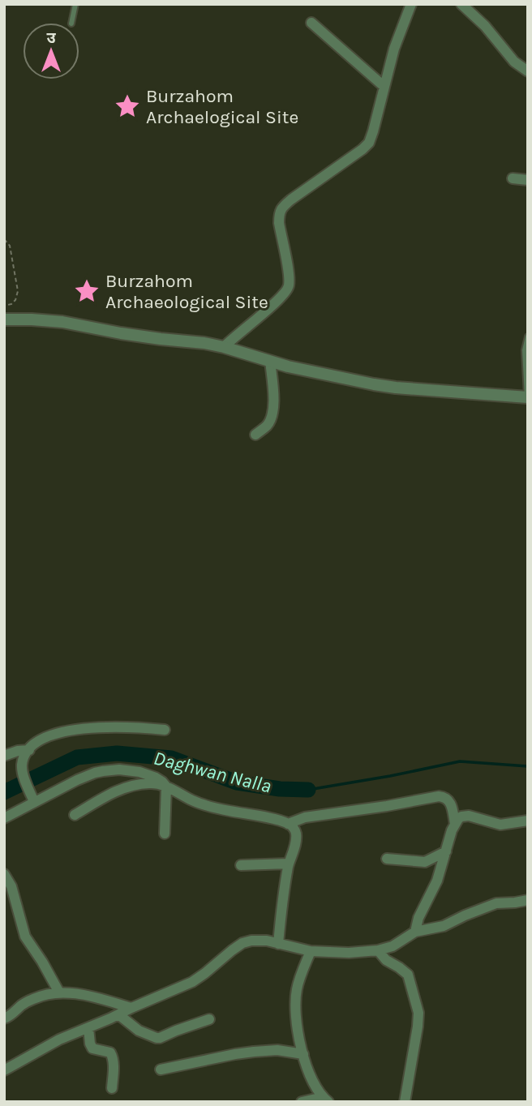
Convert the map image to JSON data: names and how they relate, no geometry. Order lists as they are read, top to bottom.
{
  "water": ["Daghwan Nalla"],
  "places": {
    "place": ["Burzahom Archaelogical Site", "Burzahom Archaeological Site"]
  },
  "north": "top"
}
